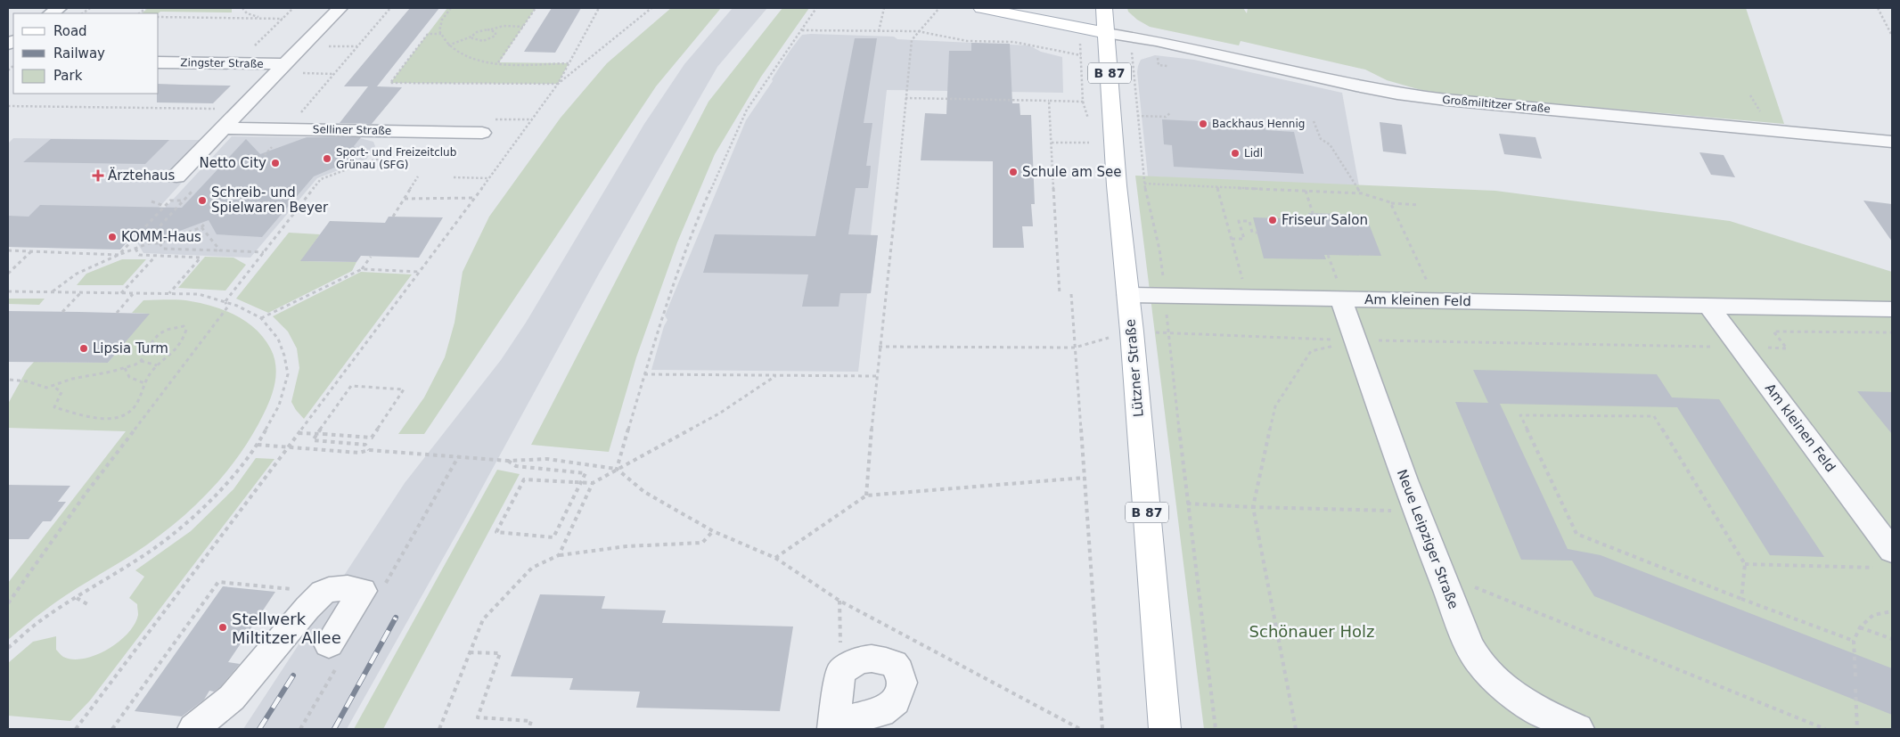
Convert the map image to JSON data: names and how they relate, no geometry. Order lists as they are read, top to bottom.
{
  "streets": {
    "main road": ["B 87", "Lützner Straße"],
    "street": [
      "Zingster Straße",
      "Großmiltitzer Straße",
      "Selliner Straße",
      "Am kleinen Feld",
      "Neue Leipziger Straße"
    ]
  },
  "crossings": [
    ["Großmiltitzer Straße", "Lützner Straße"],
    ["Am kleinen Feld", "Lützner Straße"],
    ["Am kleinen Feld", "Neue Leipziger Straße"]
  ],
  "parks": ["Schönauer Holz"],
  "places": {
    "other": [
      "Backhaus Hennig",
      "Lidl",
      "Sport- und Freizeitclub Grünau (SFG)",
      "Netto City",
      "Schule am See",
      "Schreib- und Spielwaren Beyer",
      "Friseur Salon",
      "KOMM-Haus",
      "Lipsia Turm",
      "Stellwerk Miltitzer Allee"
    ],
    "health": ["Ärztehaus"]
  },
  "legend": ["Road", "Railway", "Park"]
}
